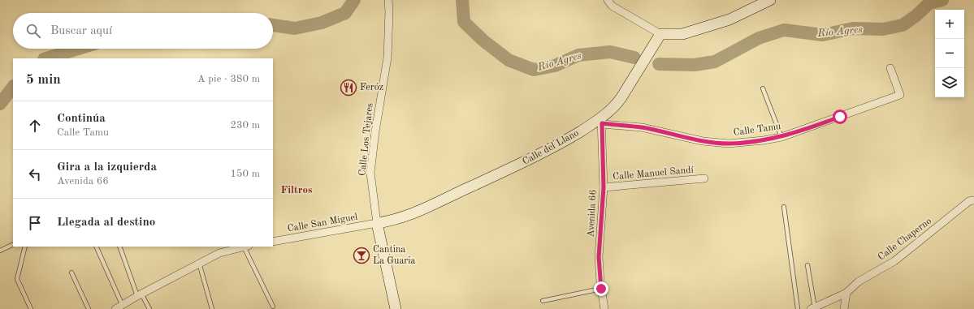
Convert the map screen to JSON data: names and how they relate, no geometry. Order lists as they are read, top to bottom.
{
  "streets": {
    "main road": ["Calle del Llano"],
    "street": [
      "Calle Tamu",
      "Calle Los Tejares",
      "Calle Manuel Sandí",
      "Avenida 66",
      "Calle San Miguel",
      "Calle Chaperno"
    ]
  },
  "crossings": [
    ["Calle Tamu", "Calle del Llano"],
    ["Calle Tamu", "Avenida 66"],
    ["Calle Los Tejares", "Calle del Llano"],
    ["Calle Los Tejares", "Calle San Miguel"],
    ["Calle del Llano", "Avenida 66"],
    ["Calle del Llano", "Calle San Miguel"],
    ["Calle Manuel Sandí", "Avenida 66"]
  ],
  "districts": ["Filtros"],
  "water": ["Río Agres"],
  "places": {
    "restaurant": ["Feróz"],
    "bar": ["Cantina La Guaria"]
  },
  "page": {
    "map_buttons": ["+", "−"],
    "search": "Buscar aquí",
    "heading": ["5 min", "A pie · 380 m"],
    "list": [
      ["Continúa", "Calle Tamu", "230 m"],
      ["Gira a la izquierda", "Avenida 66", "150 m"],
      "Llegada al destino"
    ]
  }
}
